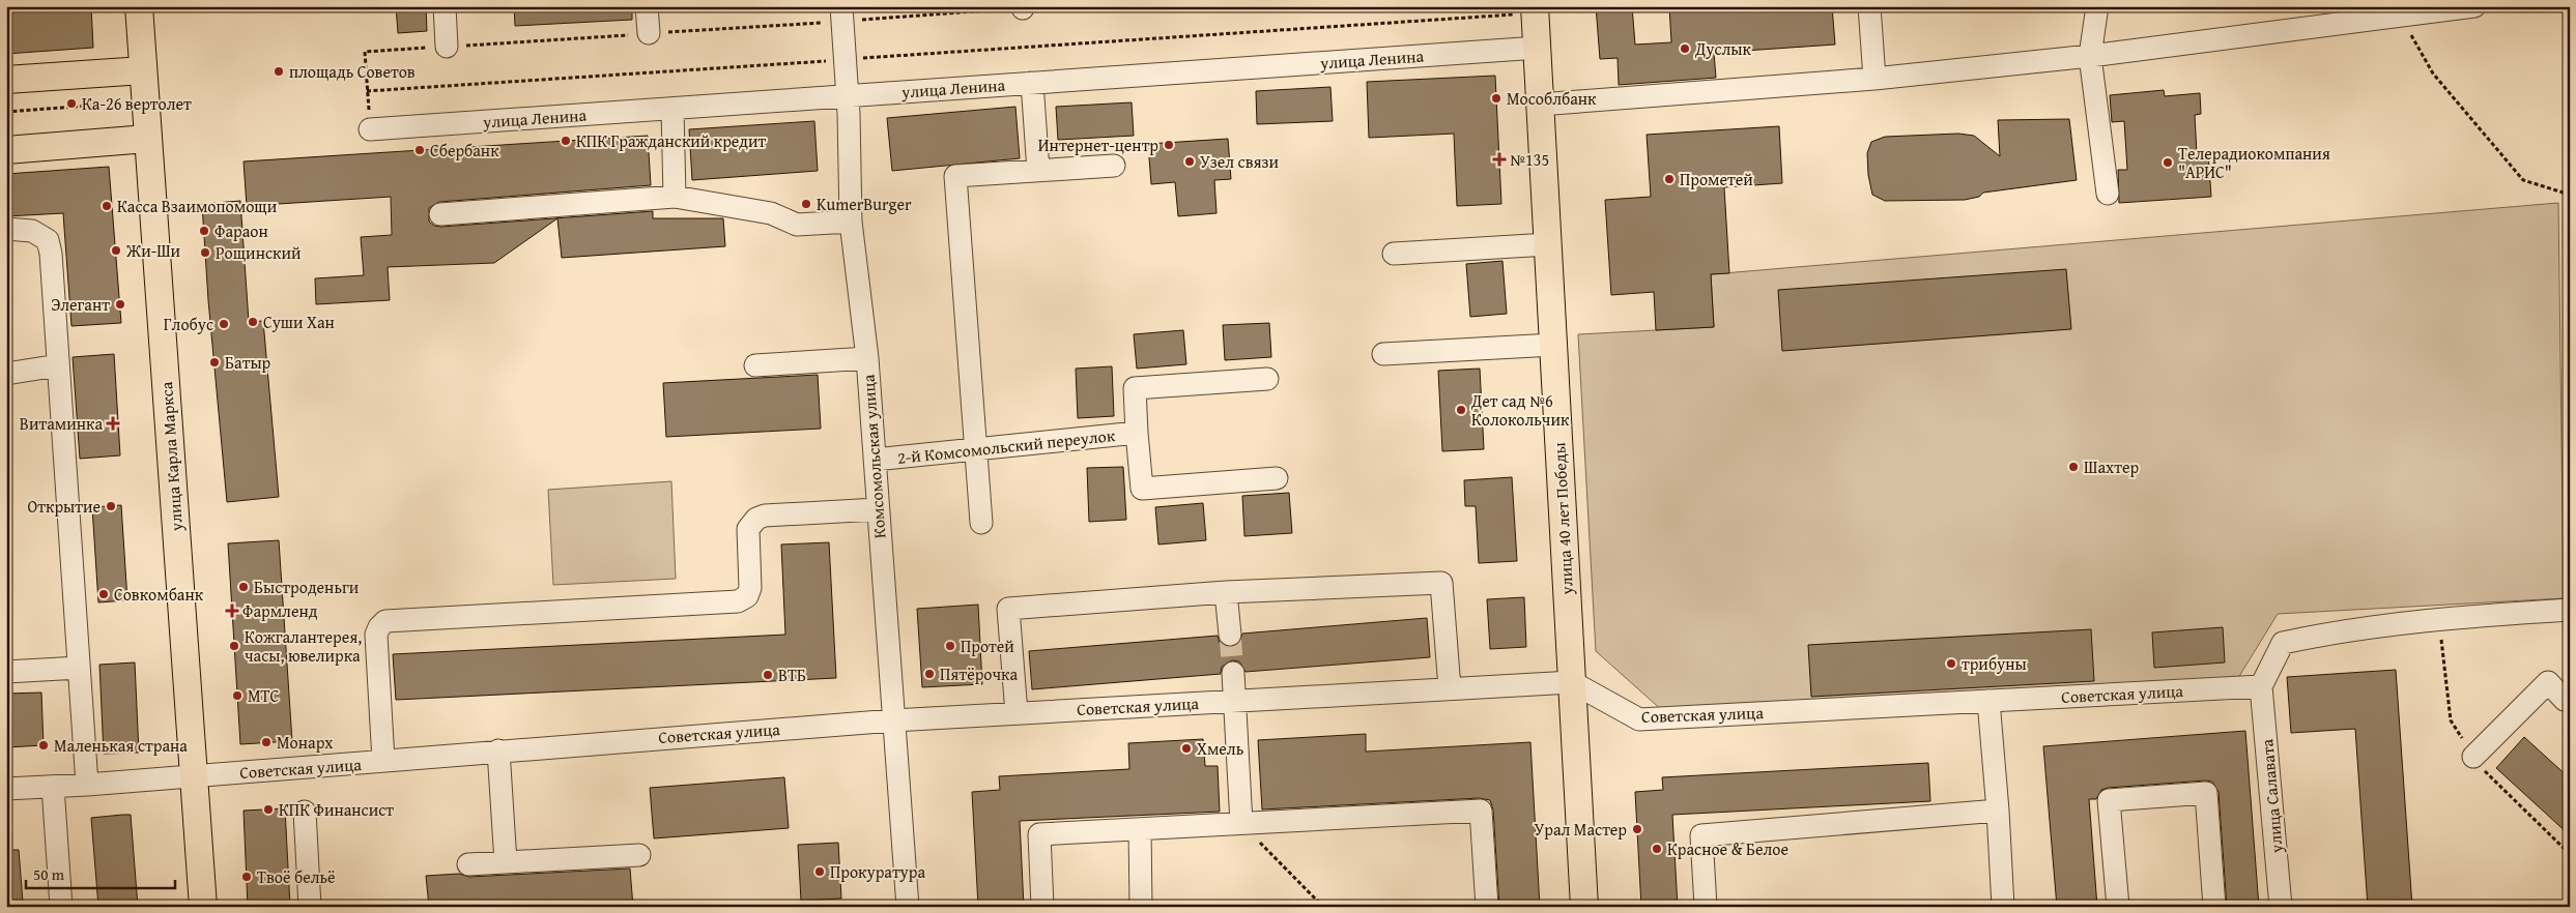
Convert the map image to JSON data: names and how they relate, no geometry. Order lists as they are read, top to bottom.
{
  "streets": {
    "main road": ["улица Карла Маркса", "улица 40 лет Победы"],
    "street": [
      "улица Ленина",
      "2-й Комсомольский переулок",
      "Комсомольская улица",
      "Советская улица",
      "улица Салавата"
    ]
  },
  "crossings": [
    ["улица Ленина", "Комсомольская улица"],
    ["улица Ленина", "улица 40 лет Победы"],
    ["2-й Комсомольский переулок", "Комсомольская улица"],
    ["улица Карла Маркса", "Советская улица"],
    ["Комсомольская улица", "Советская улица"],
    ["улица 40 лет Победы", "Советская улица"],
    ["Советская улица", "улица Салавата"]
  ],
  "places": {
    "other": [
      "Дуслык",
      "площадь Советов",
      "Мособлбанк",
      "Ка-26 вертолет",
      "КПК Гражданский кредит",
      "Интернет-центр",
      "Сбербанк",
      "Узел связи",
      "Телерадиокомпания \"АРИС\"",
      "Прометей",
      "KumerBurger",
      "Касса Взаимопомощи",
      "Фараон",
      "Жи-Ши",
      "Рощинский",
      "Элегант",
      "Суши Хан",
      "Глобус",
      "Батыр",
      "Дет сад №6 Колокольчик",
      "Шахтер",
      "Открытие",
      "Быстроденьги",
      "Совкомбанк",
      "Кожгалантерея, часы, ювелирка",
      "Протей",
      "трибуны",
      "Пятёрочка",
      "ВТБ",
      "МТС",
      "Монарх",
      "Маленькая страна",
      "Хмель",
      "КПК Финансист",
      "Урал Мастер",
      "Красное & Белое",
      "Прокуратура",
      "Твоё бельё"
    ],
    "health": ["№135", "Витаминка", "Фармленд"]
  },
  "scale_bar": "50 m"
}
